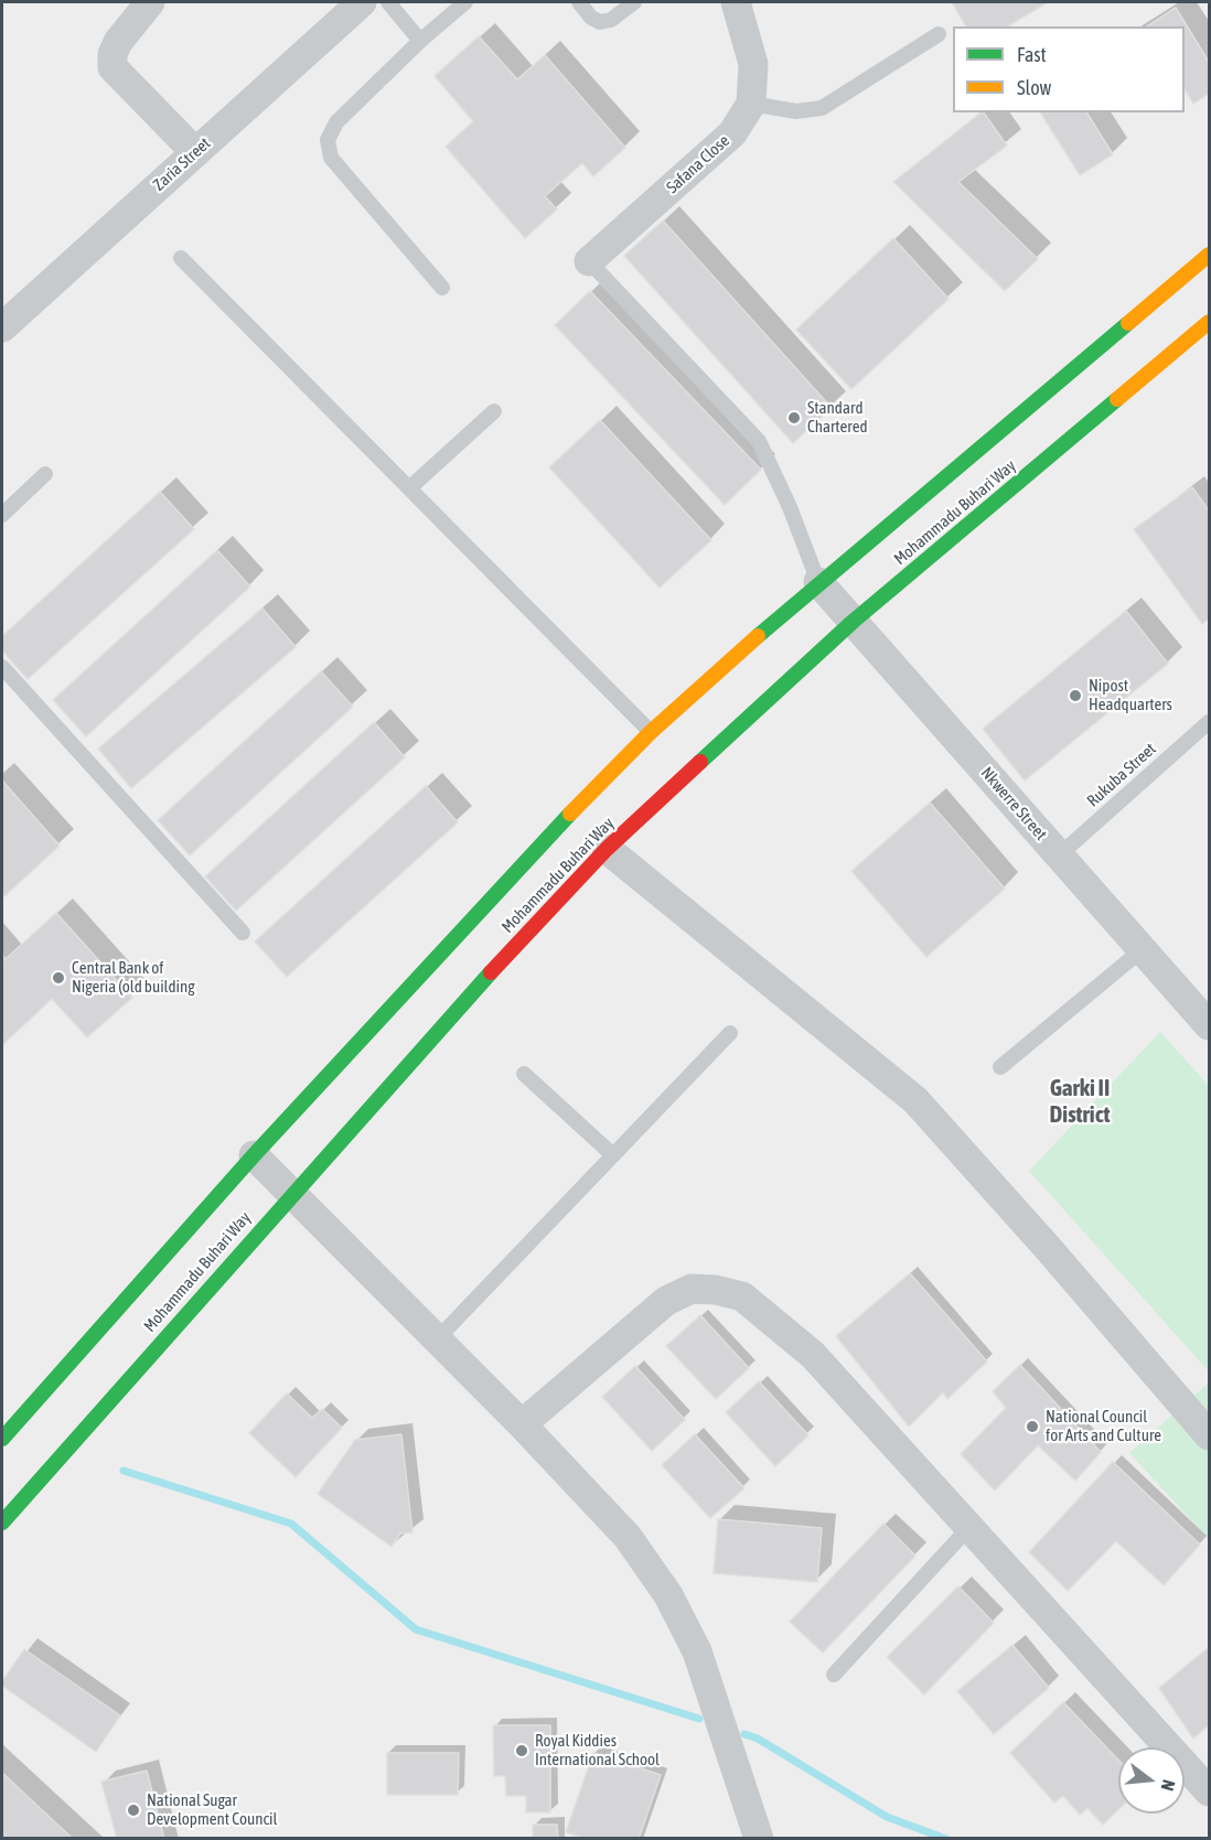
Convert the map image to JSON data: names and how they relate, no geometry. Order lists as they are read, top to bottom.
{
  "streets": {
    "main road": ["Mohammadu Buhari Way"],
    "street": ["Zaria Street", "Safana Close", "Nkwerre Street"],
    "lane": ["Rukuba Street"]
  },
  "crossings": [
    ["Mohammadu Buhari Way", "Nkwerre Street"],
    ["Rukuba Street", "Nkwerre Street"]
  ],
  "districts": ["Garki II District"],
  "places": [
    "Standard Chartered",
    "Nipost Headquarters",
    "Central Bank of Nigeria (old building",
    "National Council for Arts and Culture",
    "Royal Kiddies International School",
    "National Sugar Development Council"
  ],
  "legend": ["Fast", "Slow"],
  "north": "right"
}
